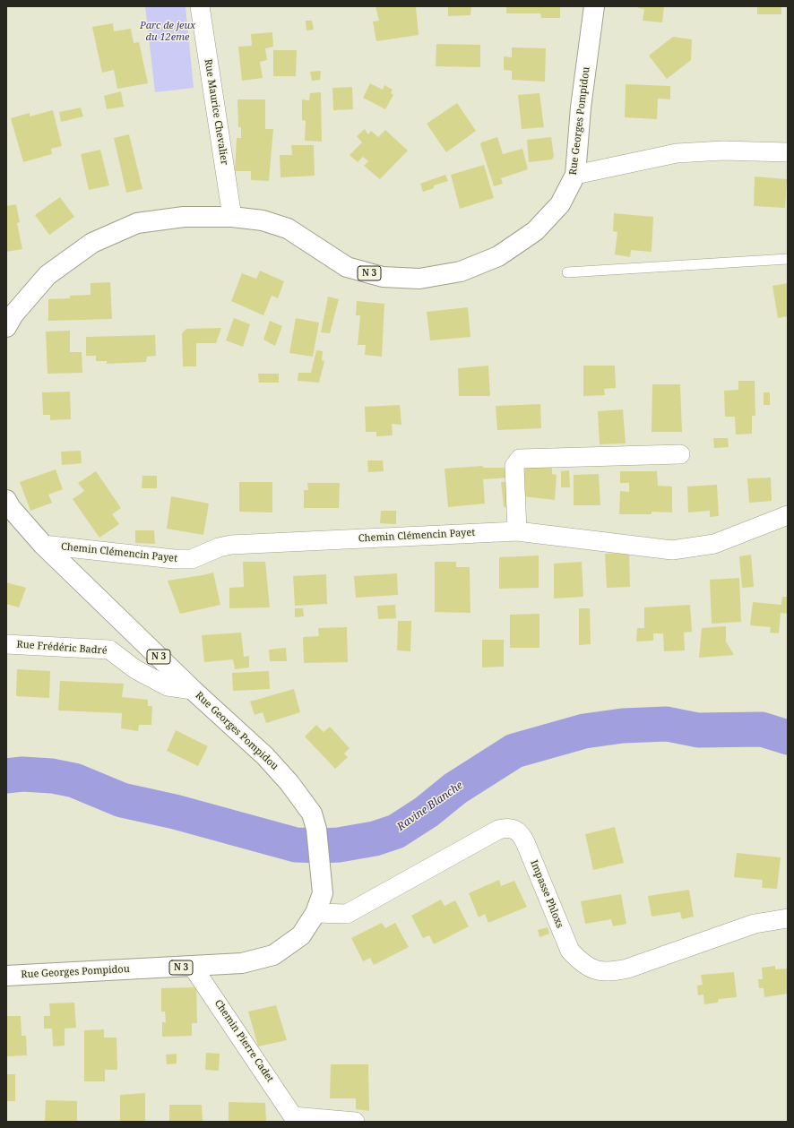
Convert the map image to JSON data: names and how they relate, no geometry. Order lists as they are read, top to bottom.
{
  "streets": {
    "main road": ["Rue Georges Pompidou", "N 3"],
    "street": [
      "Rue Maurice Chevalier",
      "Chemin Clémencin Payet",
      "Rue Frédéric Badré",
      "Impasse Phloxs",
      "Chemin Pierre Cadet"
    ]
  },
  "crossings": [
    ["Rue Maurice Chevalier", "Rue Georges Pompidou"],
    ["Rue Georges Pompidou", "Chemin Clémencin Payet"],
    ["Rue Georges Pompidou", "Rue Frédéric Badré"],
    ["Rue Georges Pompidou", "Impasse Phloxs"],
    ["Rue Georges Pompidou", "Chemin Pierre Cadet"]
  ],
  "water": ["Ravine Blanche"],
  "parks": ["Parc de jeux du 12eme"]
}
